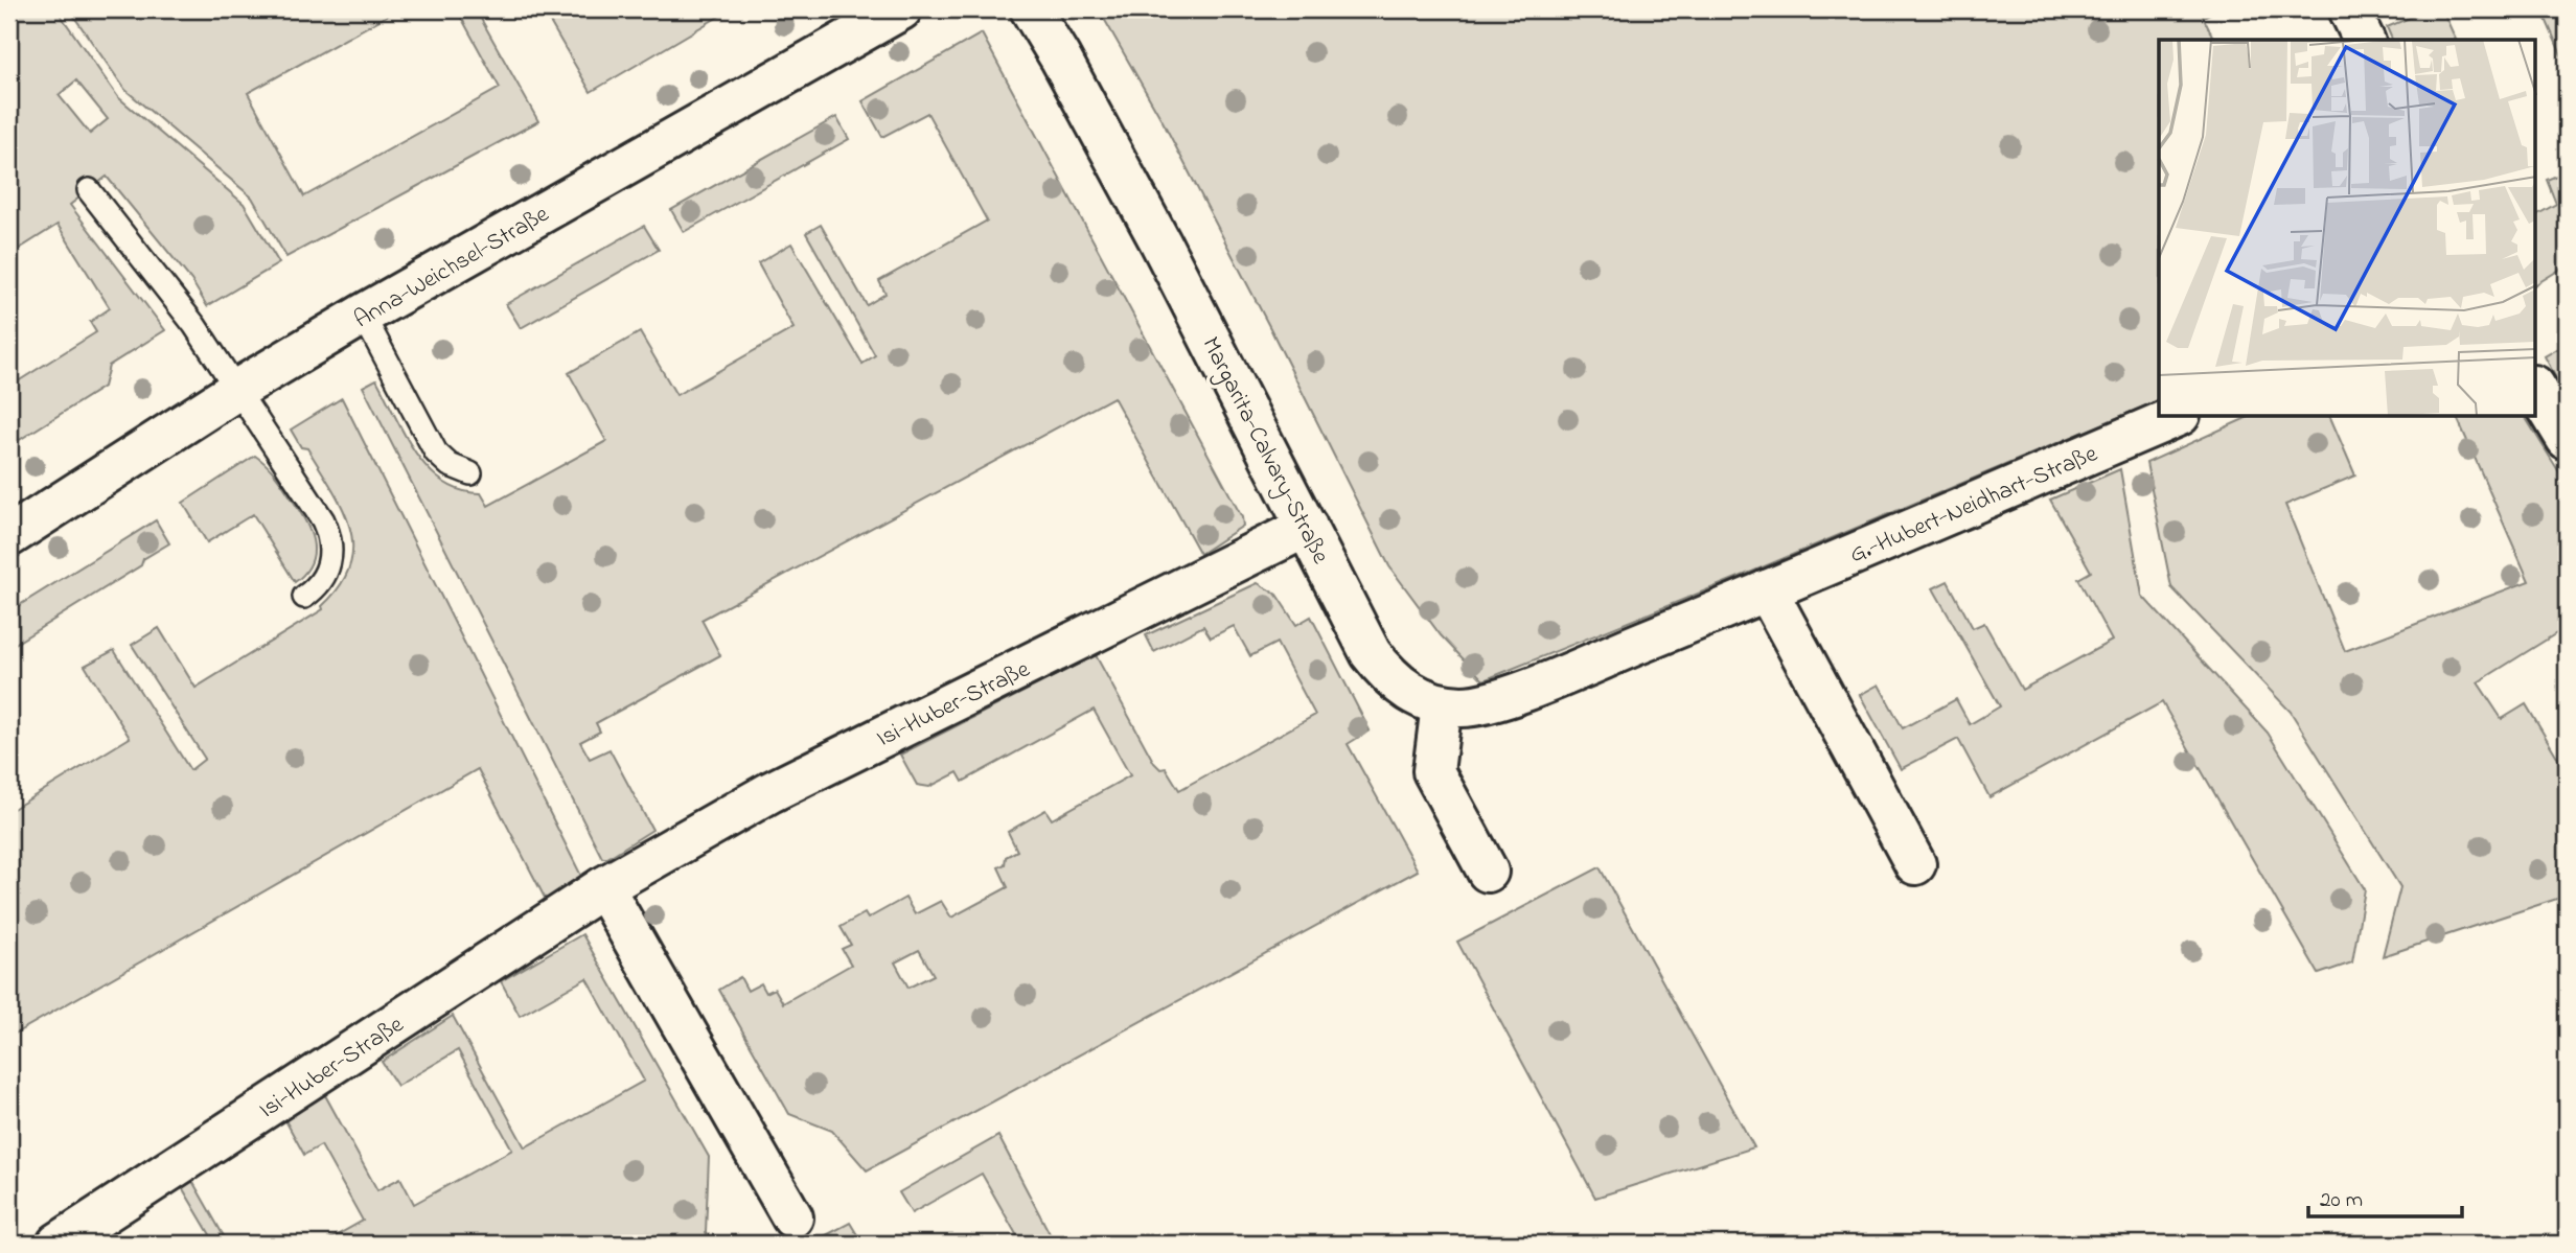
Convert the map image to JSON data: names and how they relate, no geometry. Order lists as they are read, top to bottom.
{
  "streets": {
    "street": [
      "Anna-Weichsel-Straße",
      "Margarita-Calvary-Straße",
      "G.-Hubert-Neidhart-Straße",
      "Isi-Huber-Straße"
    ]
  },
  "crossings": [
    ["Margarita-Calvary-Straße", "G.-Hubert-Neidhart-Straße"],
    ["Margarita-Calvary-Straße", "Isi-Huber-Straße"]
  ],
  "scale_bar": "20 m"
}
